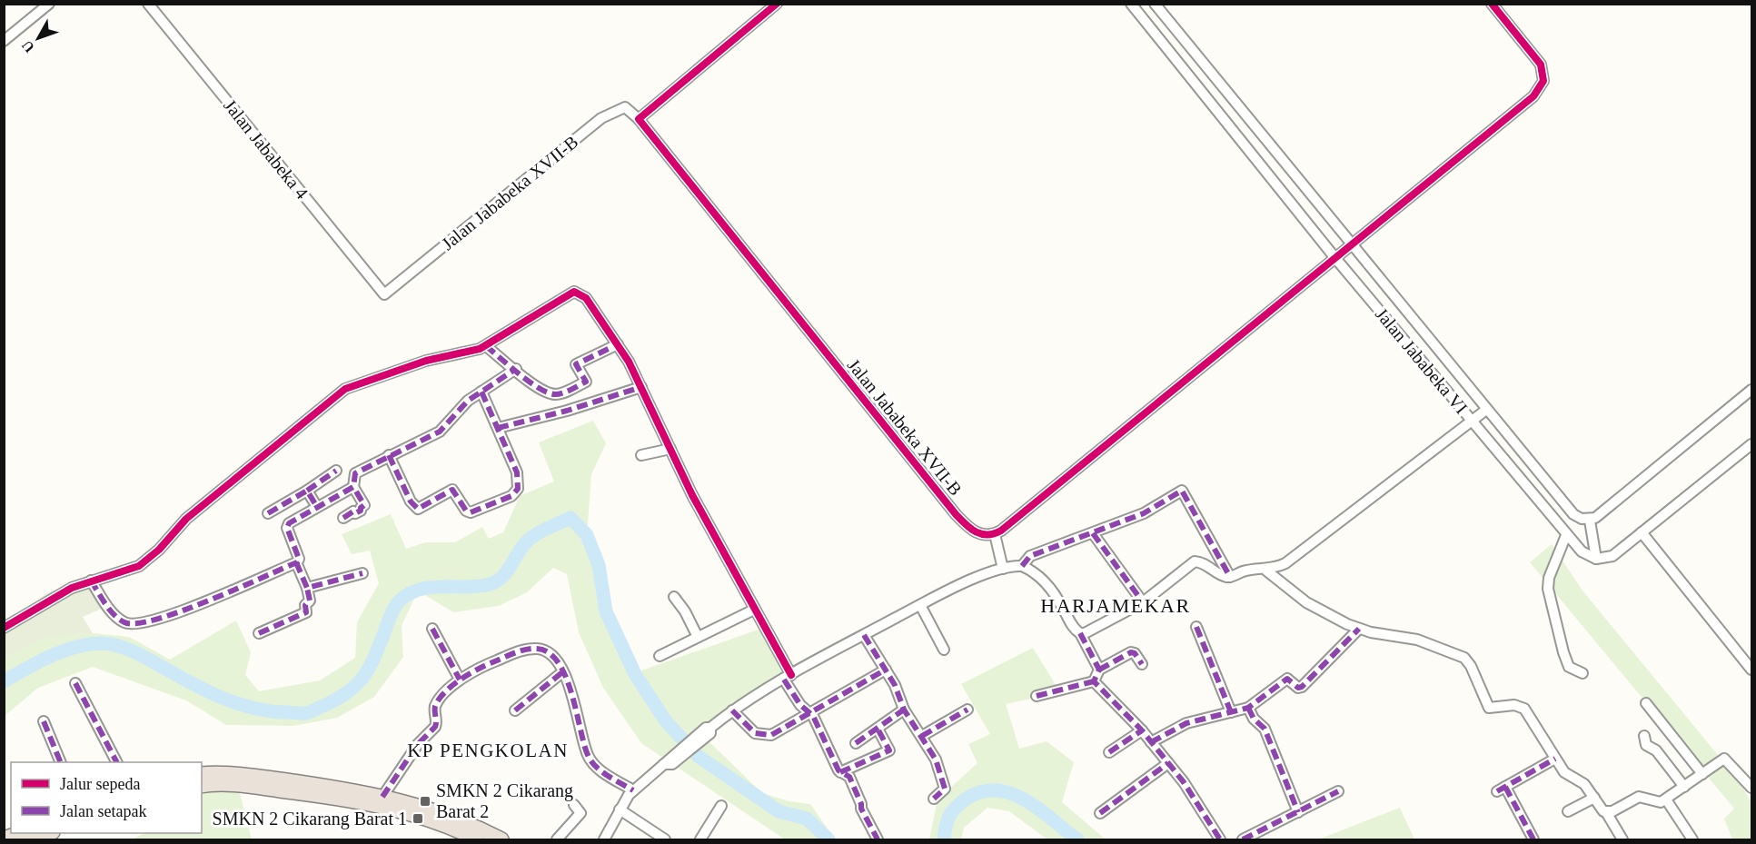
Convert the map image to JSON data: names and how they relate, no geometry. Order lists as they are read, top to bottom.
{
  "streets": {
    "street": ["Jalan Jababeka 4", "Jalan Jababeka XVII-B", "Jalan Jababeka VI"]
  },
  "crossings": [
    ["Jalan Jababeka 4", "Jalan Jababeka XVII-B"]
  ],
  "districts": ["HARJAMEKAR", "KP PENGKOLAN"],
  "places": {
    "transit": ["SMKN 2 Cikarang Barat 2", "SMKN 2 Cikarang Barat 1"]
  },
  "legend": ["Jalur sepeda", "Jalan setapak"],
  "north": "bottom left"
}
